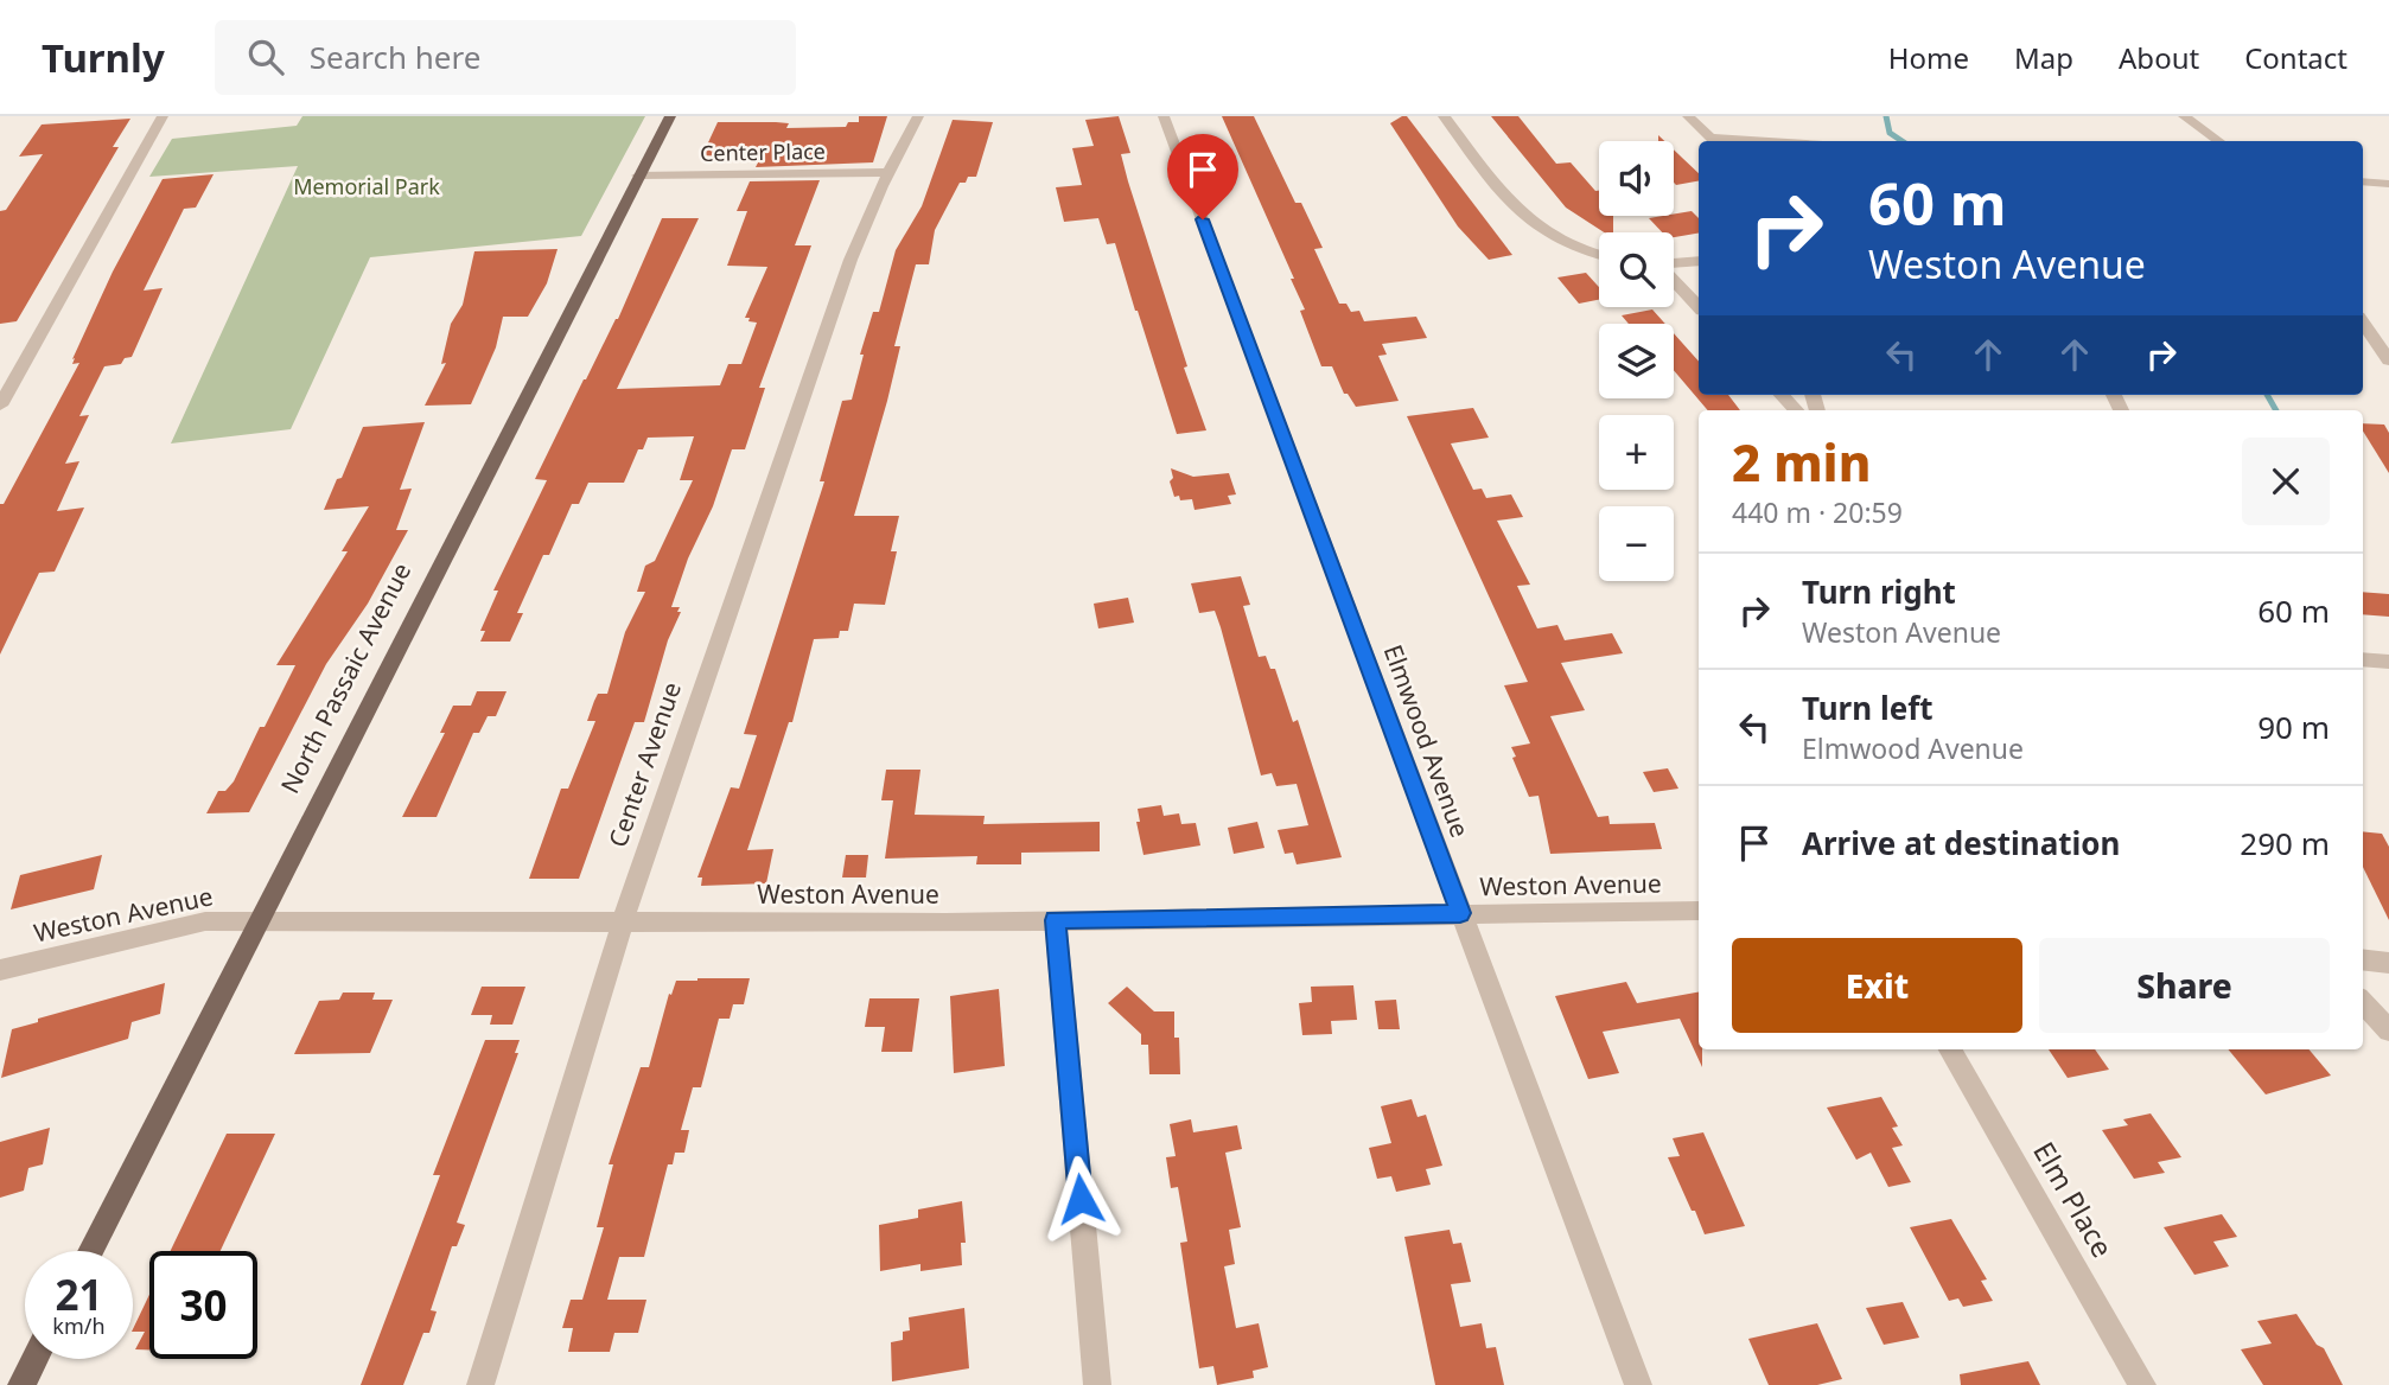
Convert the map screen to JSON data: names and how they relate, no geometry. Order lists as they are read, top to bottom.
{
  "streets": {
    "main road": ["North Passaic Avenue"],
    "street": [
      "Center Place",
      "Elmwood Avenue",
      "Center Avenue",
      "Weston Avenue",
      "Elm Place"
    ]
  },
  "crossings": [
    ["Center Place", "North Passaic Avenue"],
    ["Center Place", "Center Avenue"],
    ["North Passaic Avenue", "Weston Avenue"],
    ["Elmwood Avenue", "Weston Avenue"],
    ["Center Avenue", "Weston Avenue"]
  ],
  "parks": ["Memorial Park"],
  "page": {
    "header": "Turnly",
    "search": "Search here",
    "nav": [
      "Home",
      "Map",
      "About",
      "Contact"
    ],
    "map_buttons": ["+", "−"],
    "turn": ["60 m", "Weston Avenue"],
    "heading": ["2 min", "440 m · 20:59"],
    "list": [
      {
        "name": "Turn right",
        "note": "Weston Avenue",
        "value": "60 m"
      },
      {
        "name": "Turn left",
        "note": "Elmwood Avenue",
        "value": "90 m"
      },
      {
        "name": "Arrive at destination",
        "value": "290 m"
      }
    ],
    "buttons": ["Exit", "Share"],
    "speed": "21 km/h",
    "limit": "30"
  }
}
